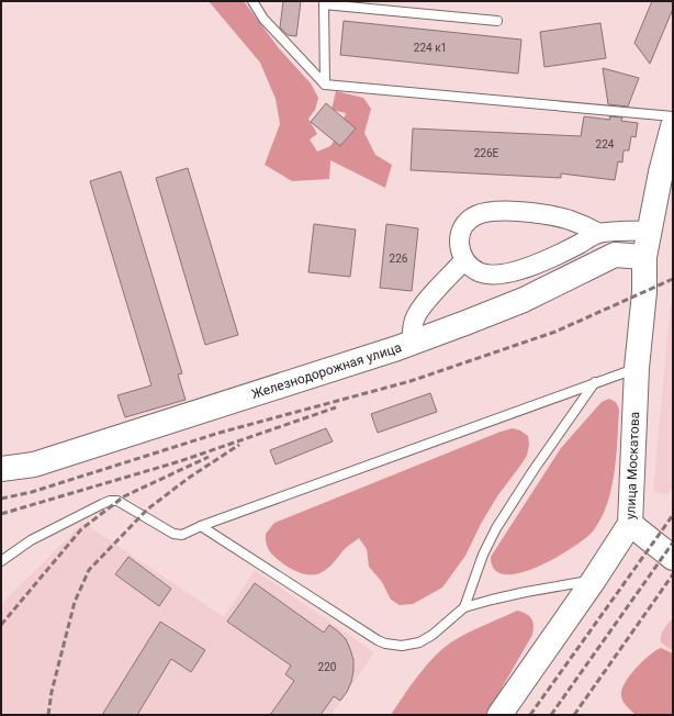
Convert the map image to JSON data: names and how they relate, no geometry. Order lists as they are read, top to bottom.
{
  "streets": {
    "main road": ["Железнодорожная улица", "улица Москатова"]
  },
  "crossings": [
    ["Железнодорожная улица", "улица Москатова"]
  ],
  "house_numbers": [
    "224 к1",
    "224",
    "226Е",
    "226",
    "220"
  ]
}
